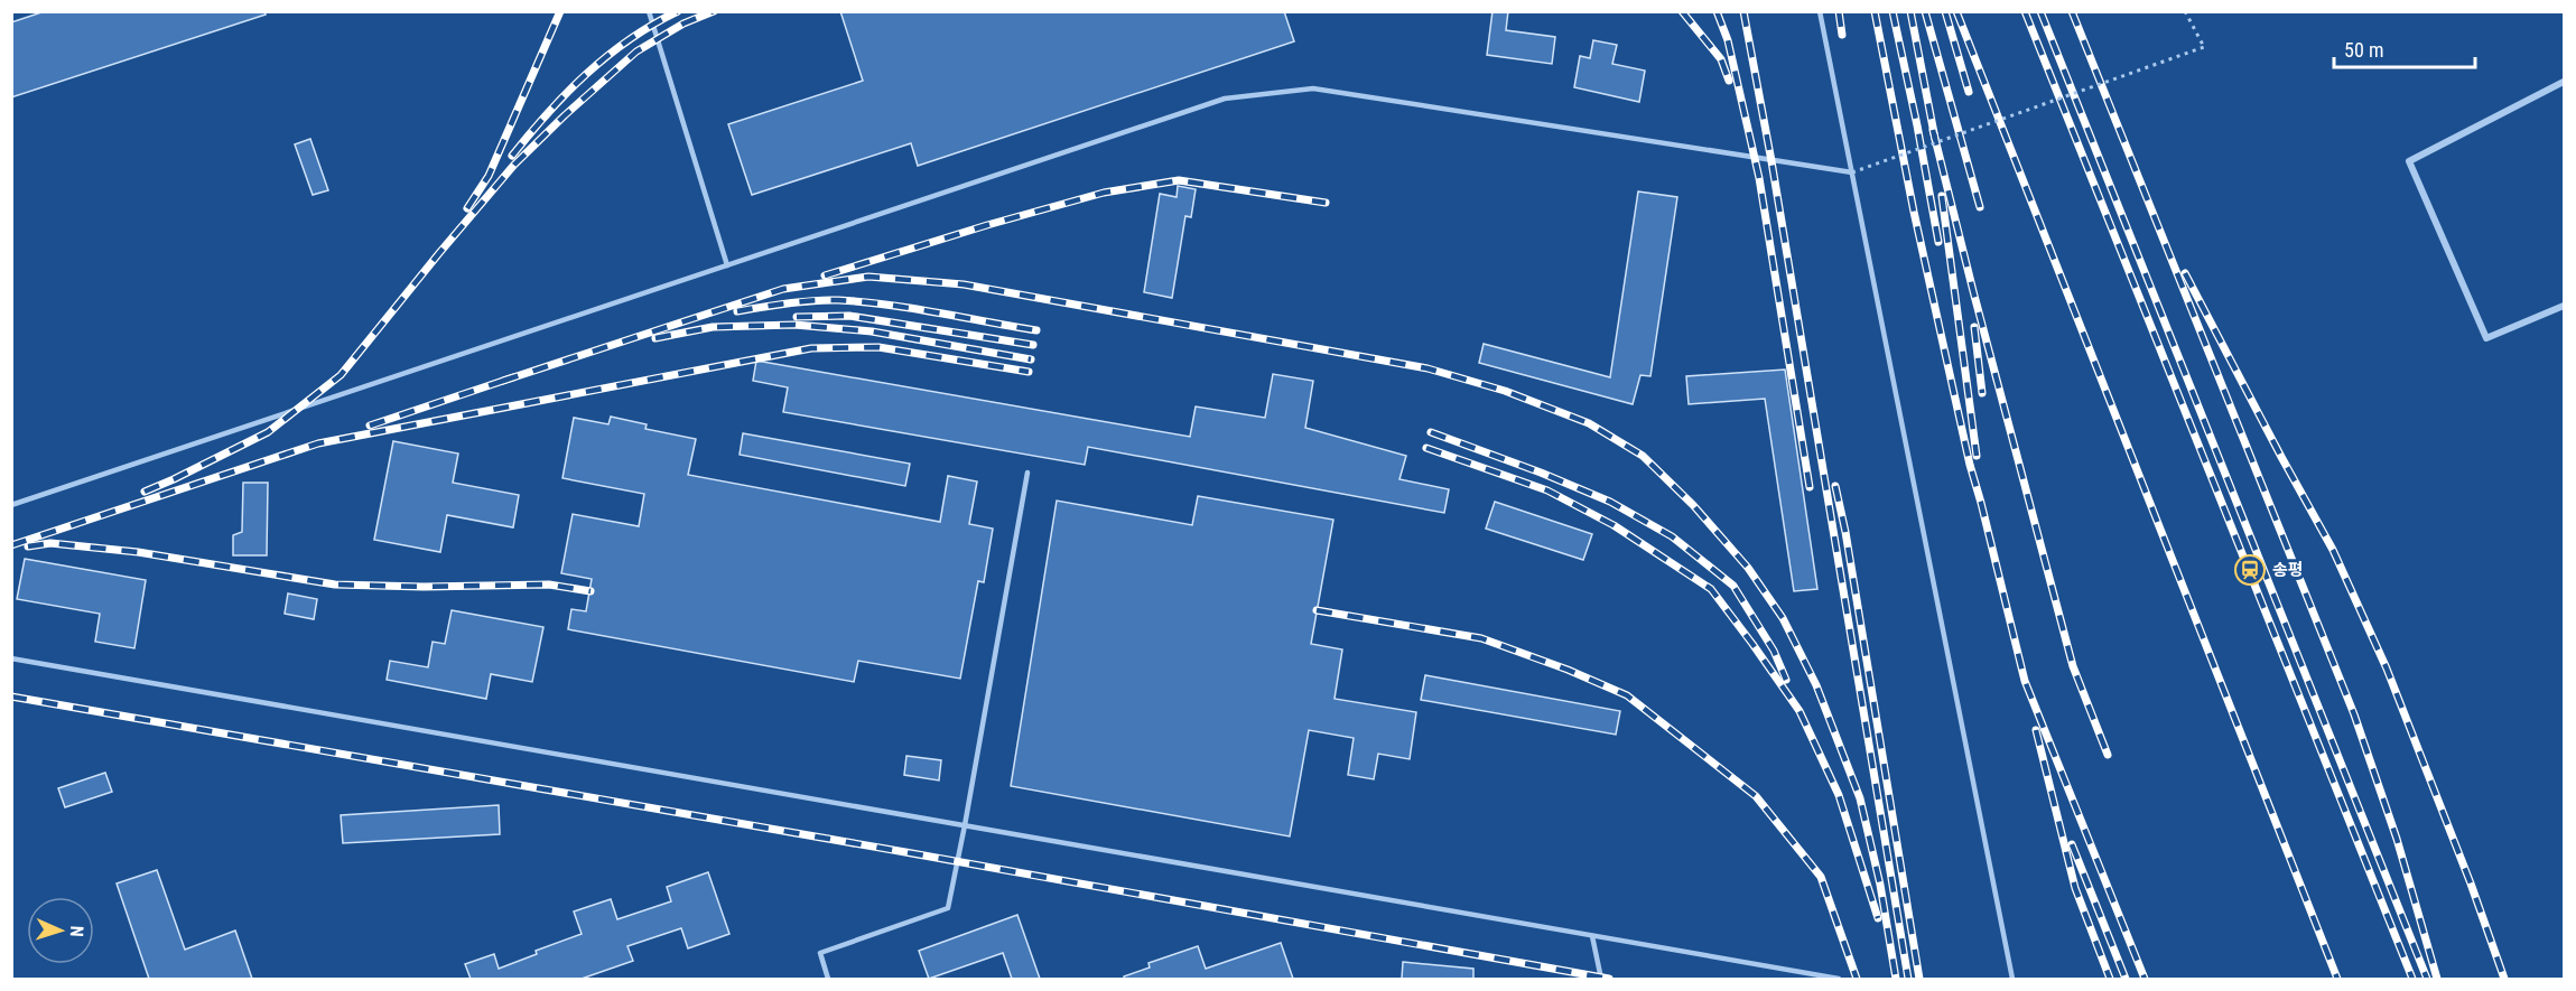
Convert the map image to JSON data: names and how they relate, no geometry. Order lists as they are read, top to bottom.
{
  "places": {
    "station": ["송평"]
  },
  "scale_bar": "50 m",
  "north": "right"
}
